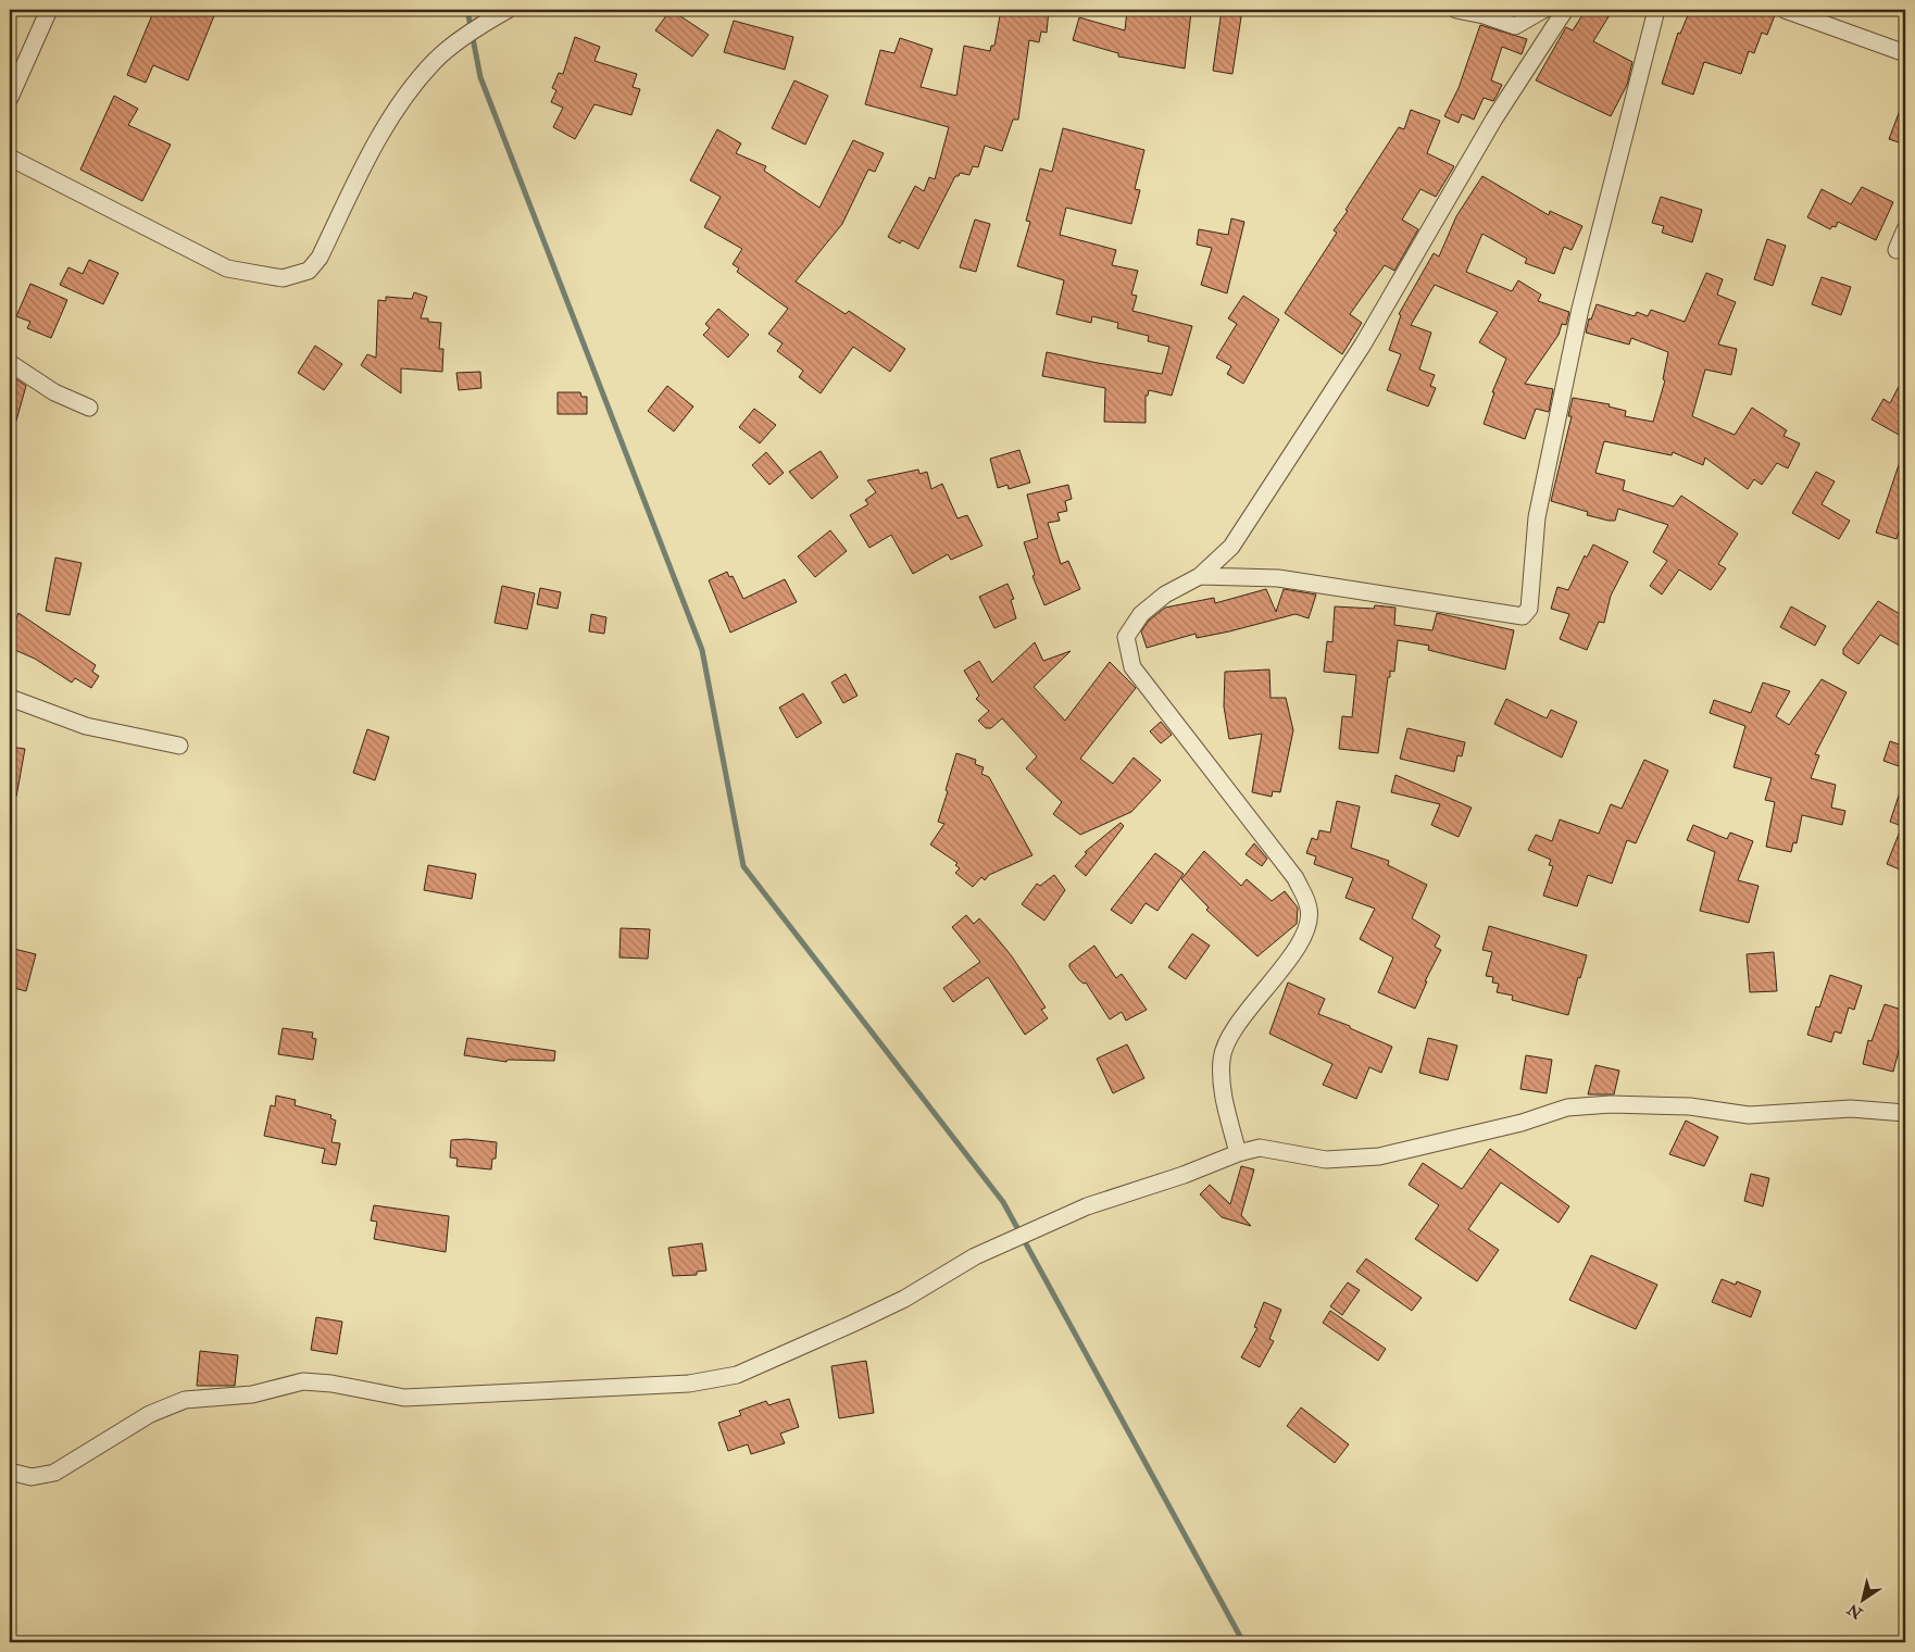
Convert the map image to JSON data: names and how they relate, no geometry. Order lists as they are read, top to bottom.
{
  "north": "bottom left"
}
